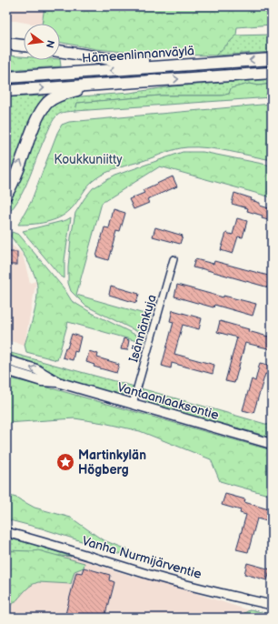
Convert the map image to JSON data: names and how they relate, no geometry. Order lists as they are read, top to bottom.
{
  "streets": {
    "highway": ["Hämeenlinnanväylä"],
    "main road": ["Vantaanlaaksontie"],
    "street": ["Isännänkuja", "Vanha Nurmijärventie"]
  },
  "crossings": [
    ["Isännänkuja", "Vantaanlaaksontie"]
  ],
  "parks": ["Koukkuniitty"],
  "places": {
    "place": ["Martinkylän Högberg"]
  },
  "north": "right"
}
